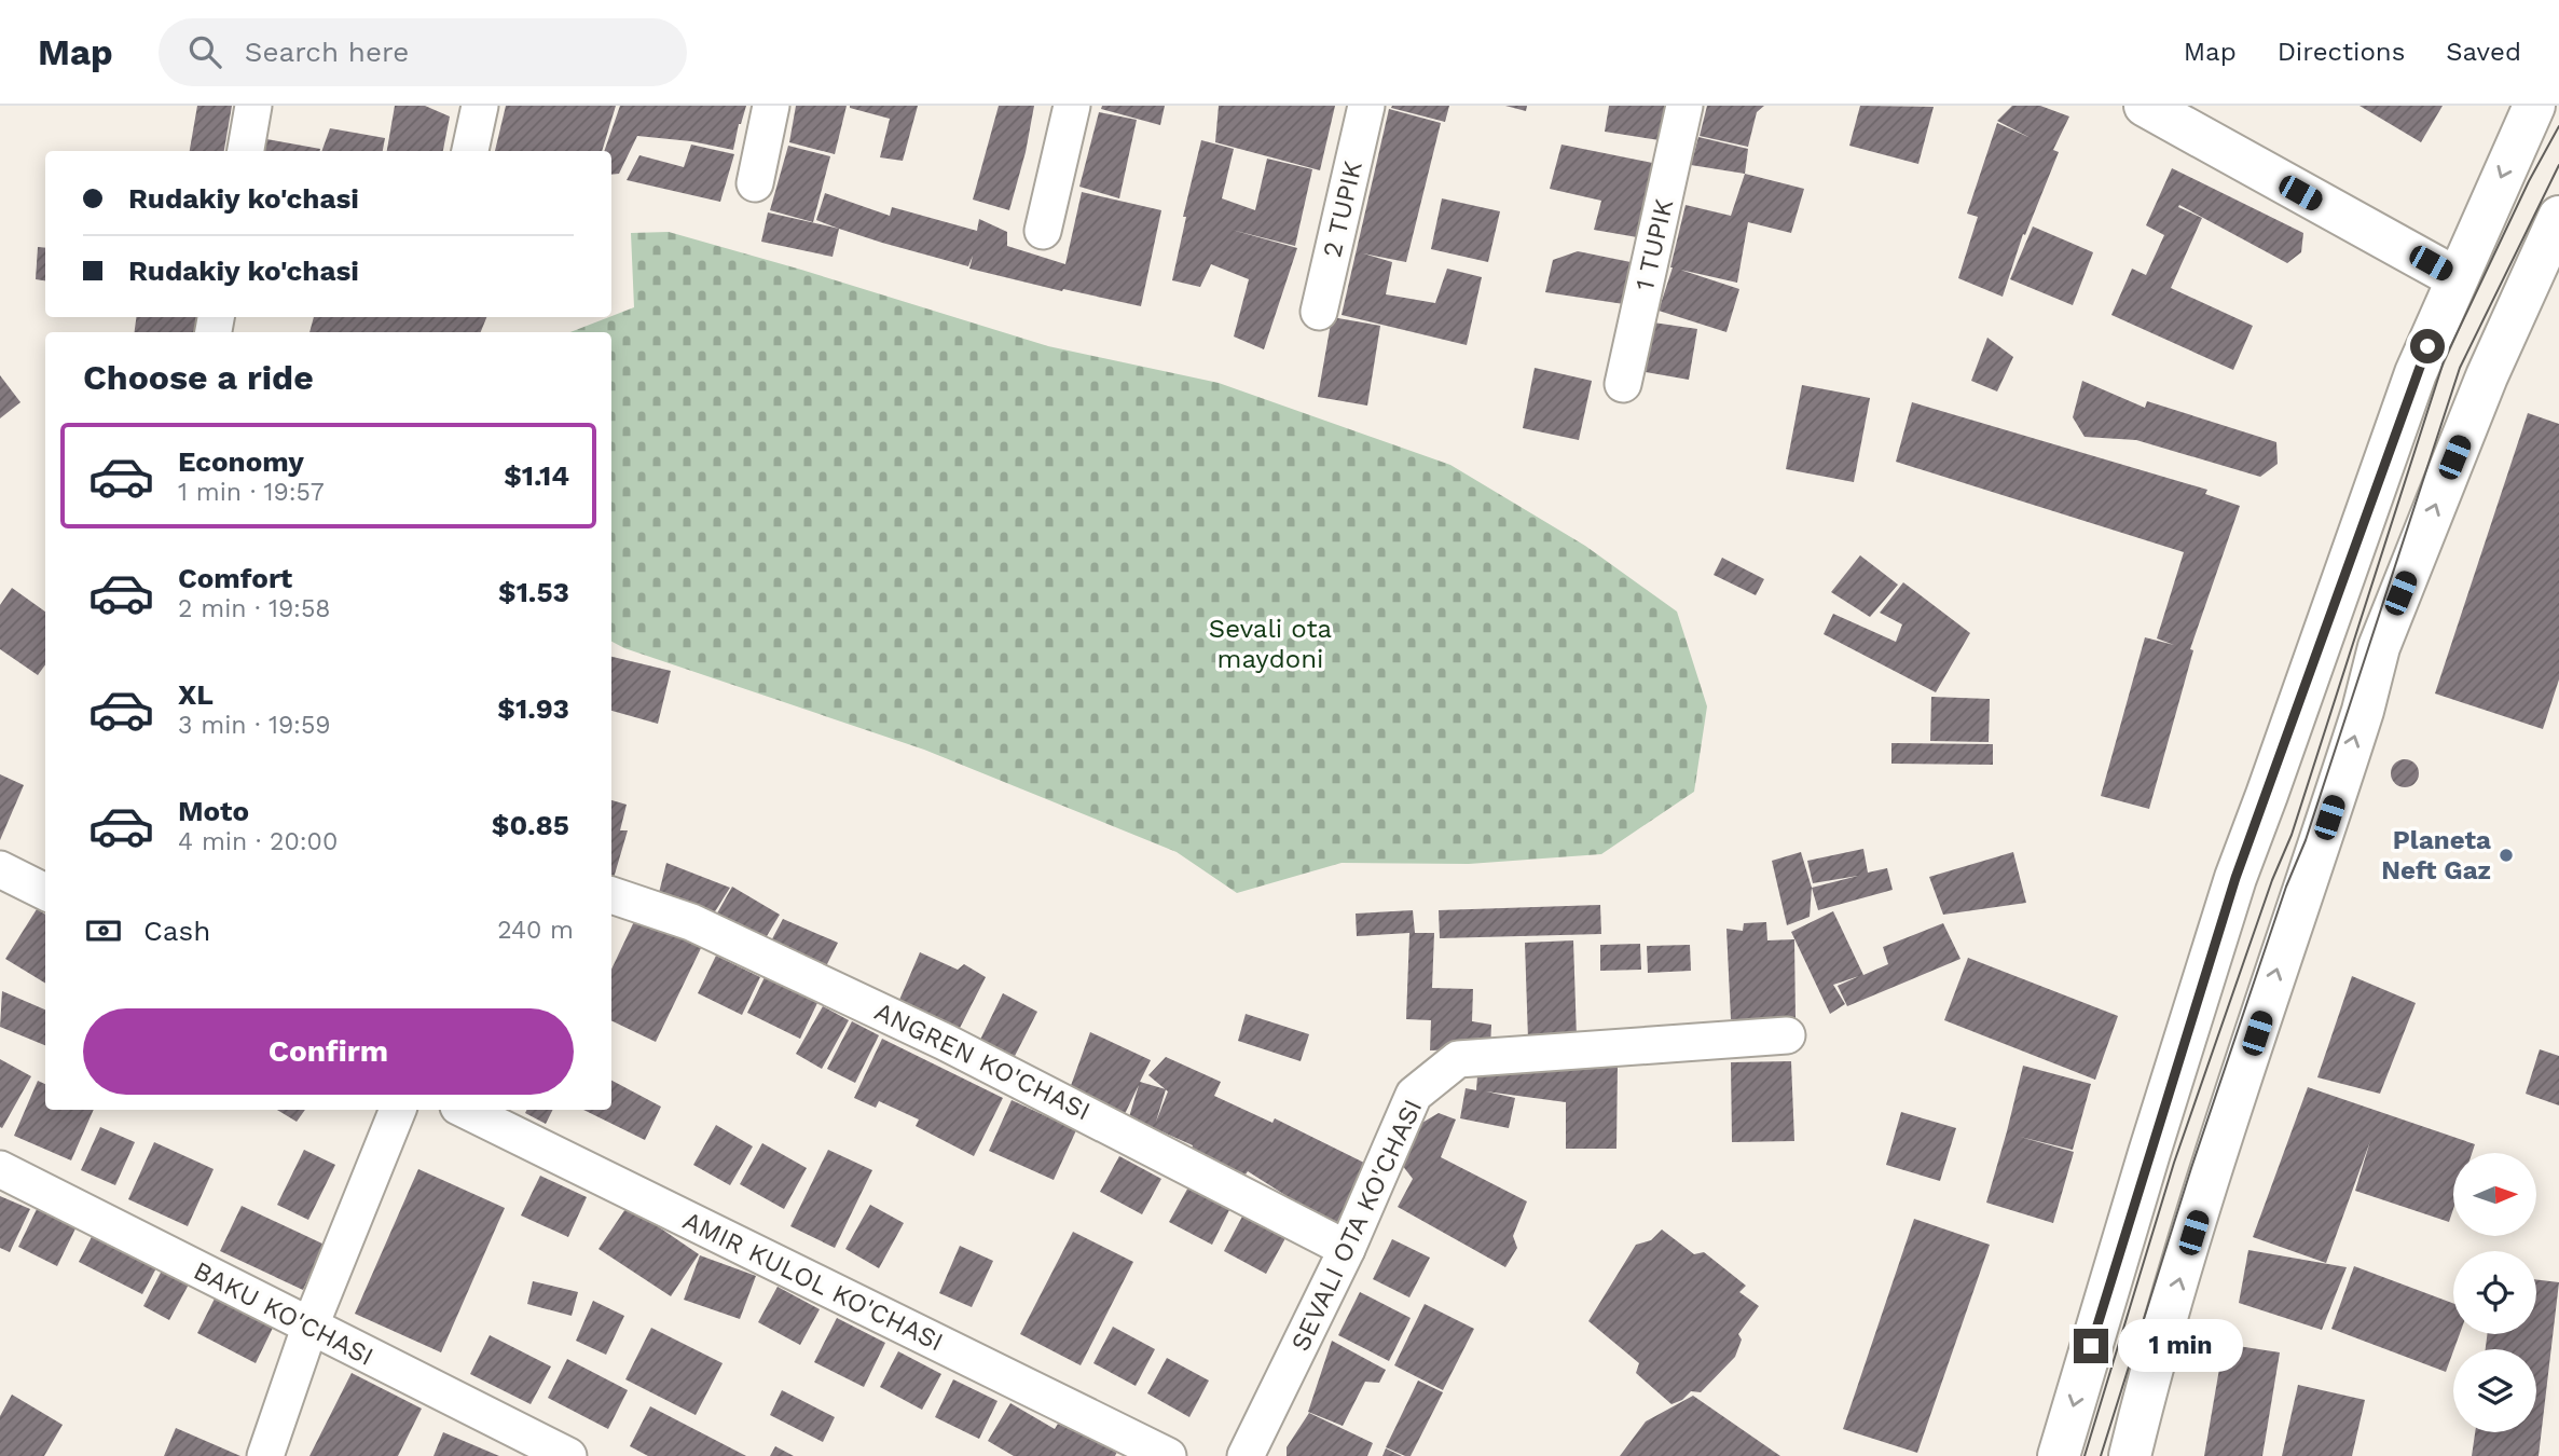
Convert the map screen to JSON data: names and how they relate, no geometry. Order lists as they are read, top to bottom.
{
  "streets": {
    "street": [
      "2 TUPIK",
      "1 TUPIK",
      "ANGREN KO'CHASI",
      "SEVALI OTA KO'CHASI",
      "AMIR KULOL KO'CHASI",
      "BAKU KO'CHASI"
    ]
  },
  "crossings": [
    ["ANGREN KO'CHASI", "SEVALI OTA KO'CHASI"]
  ],
  "parks": ["Sevali ota maydoni"],
  "places": ["Planeta Neft Gaz"],
  "north": "right",
  "page": {
    "header": "Map",
    "search": "Search here",
    "nav": ["Map", "Directions", "Saved"],
    "banner": ["Rudakiy ko'chasi", "Rudakiy ko'chasi"],
    "heading": "Choose a ride",
    "list": [
      {
        "name": "Economy",
        "note": "1 min · 19:57",
        "value": "$1.14"
      },
      {
        "name": "Comfort",
        "note": "2 min · 19:58",
        "value": "$1.53"
      },
      {
        "name": "XL",
        "note": "3 min · 19:59",
        "value": "$1.93"
      },
      {
        "name": "Moto",
        "note": "4 min · 20:00",
        "value": "$0.85"
      }
    ],
    "pay": ["Cash", "240 m"],
    "buttons": "Confirm",
    "bubble": "1 min"
  }
}
